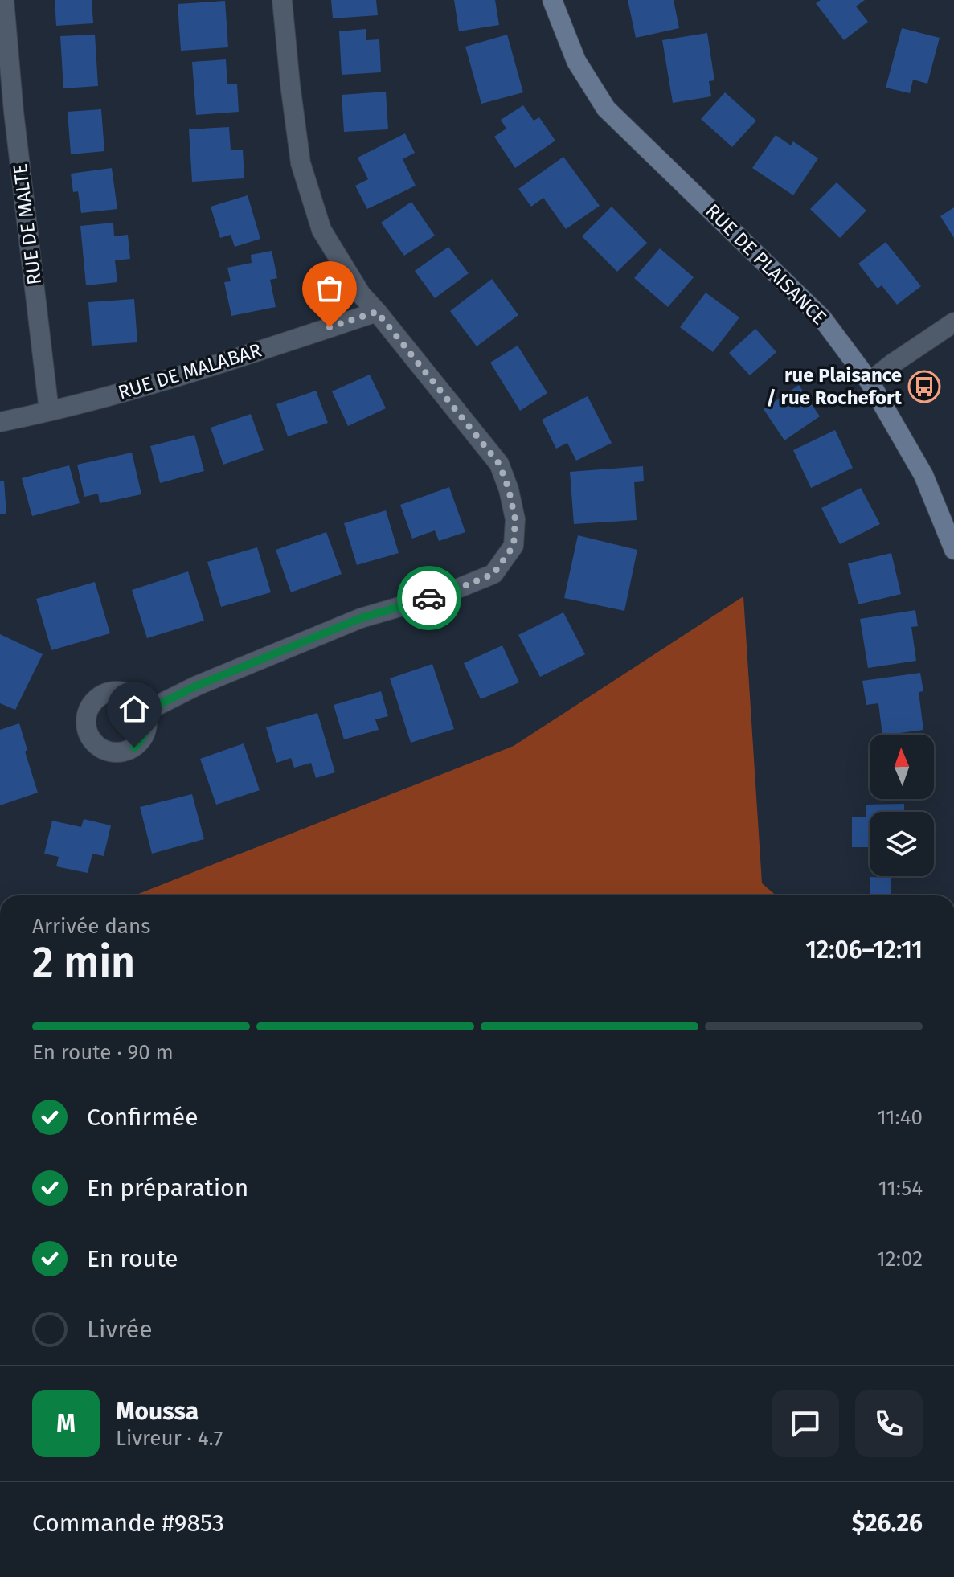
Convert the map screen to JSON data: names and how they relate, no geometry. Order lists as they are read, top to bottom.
{
  "streets": {
    "street": ["RUE DE MALTE", "RUE DE PLAISANCE", "RUE DE MALABAR"]
  },
  "crossings": [
    ["RUE DE MALTE", "RUE DE MALABAR"]
  ],
  "places": {
    "bus stop": ["rue Plaisance / rue Rochefort"]
  },
  "north": "top",
  "page": {
    "heading": ["2 min", "Arrivée dans", "12:06–12:11"],
    "panel": [
      "Moussa",
      "Livreur · 4.7",
      "Commande #9853",
      "$26.26"
    ],
    "bar": "En route · 90 m",
    "list": [
      ["Confirmée", "11:40"],
      ["En préparation", "11:54"],
      ["En route", "12:02"],
      "Livrée"
    ],
    "round": "M"
  }
}
